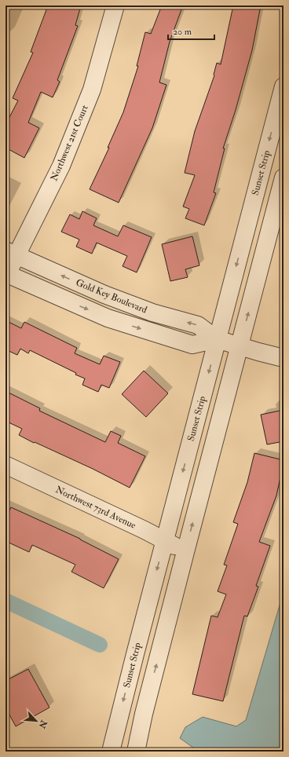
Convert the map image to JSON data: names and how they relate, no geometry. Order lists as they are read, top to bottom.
{
  "streets": {
    "street": [
      "Northwest 21st Court",
      "Sunset Strip",
      "Gold Key Boulevard",
      "Northwest 73rd Avenue"
    ]
  },
  "crossings": [
    ["Northwest 21st Court", "Gold Key Boulevard"],
    ["Sunset Strip", "Gold Key Boulevard"],
    ["Sunset Strip", "Northwest 73rd Avenue"]
  ],
  "scale_bar": "20 m",
  "north": "bottom right"
}
